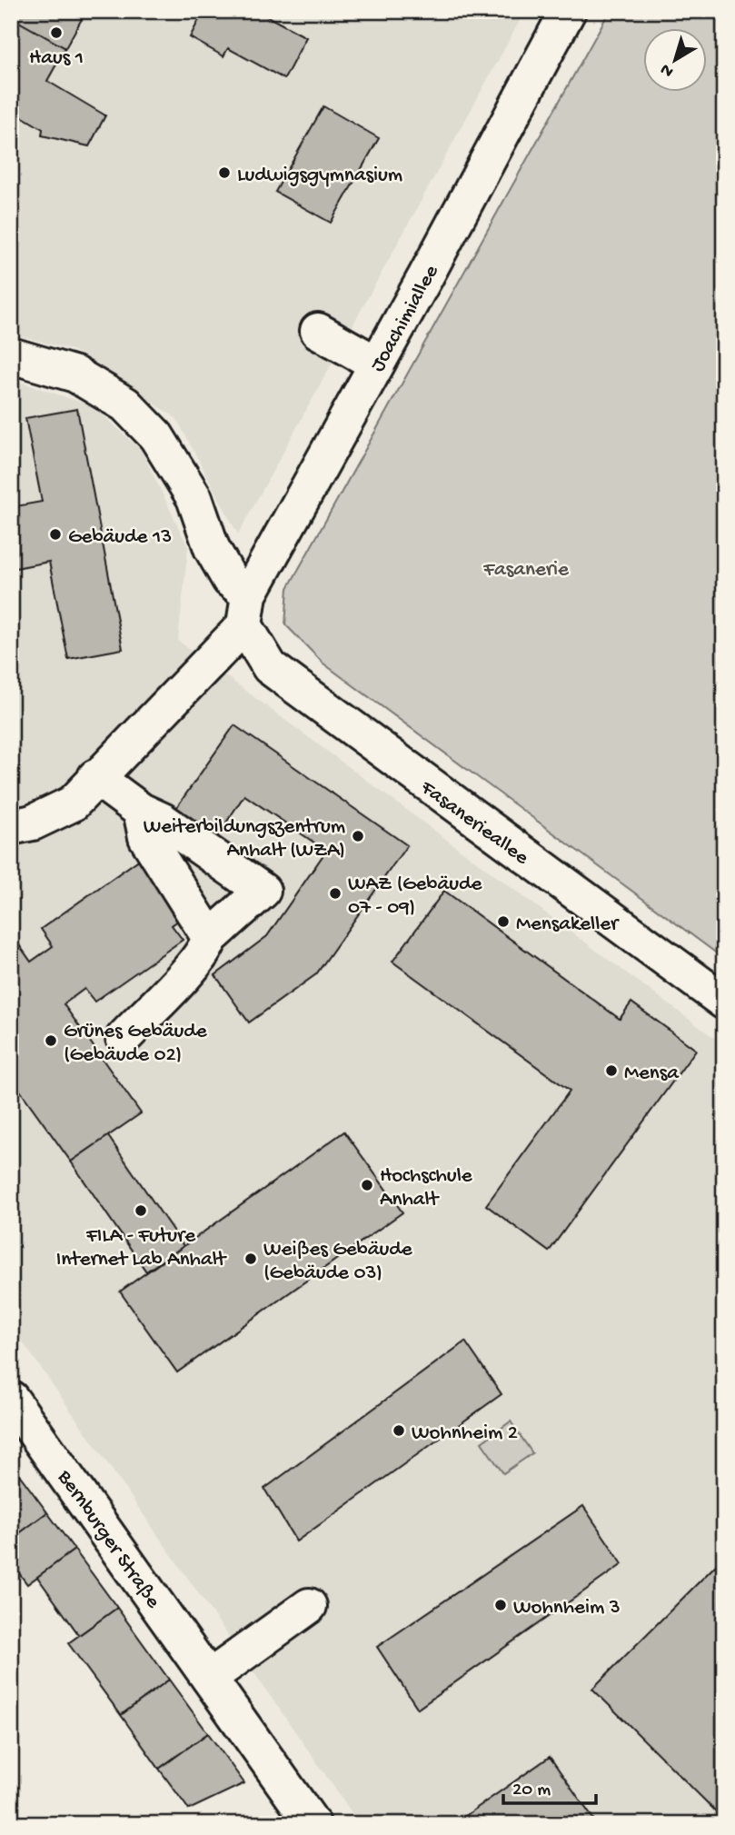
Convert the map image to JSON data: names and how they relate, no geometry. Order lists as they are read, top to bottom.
{
  "streets": {
    "street": ["Joachimiallee", "Fasanerieallee", "Bernburger Straße"]
  },
  "crossings": [
    ["Joachimiallee", "Fasanerieallee"]
  ],
  "parks": ["Fasanerie"],
  "places": [
    "Haus 1",
    "Ludwigsgymnasium",
    "Gebäude 13",
    "Weiterbildungszentrum Anhalt (WZA)",
    "WAZ (Gebäude 07 - 09)",
    "Mensakeller",
    "Grünes Gebäude (Gebäude 02)",
    "Mensa",
    "Hochschule Anhalt",
    "FILA - Future Internet Lab Anhalt",
    "Weißes Gebäude (Gebäude 03)",
    "Wohnheim 2",
    "Wohnheim 3"
  ],
  "scale_bar": "20 m",
  "north": "bottom left"
}
